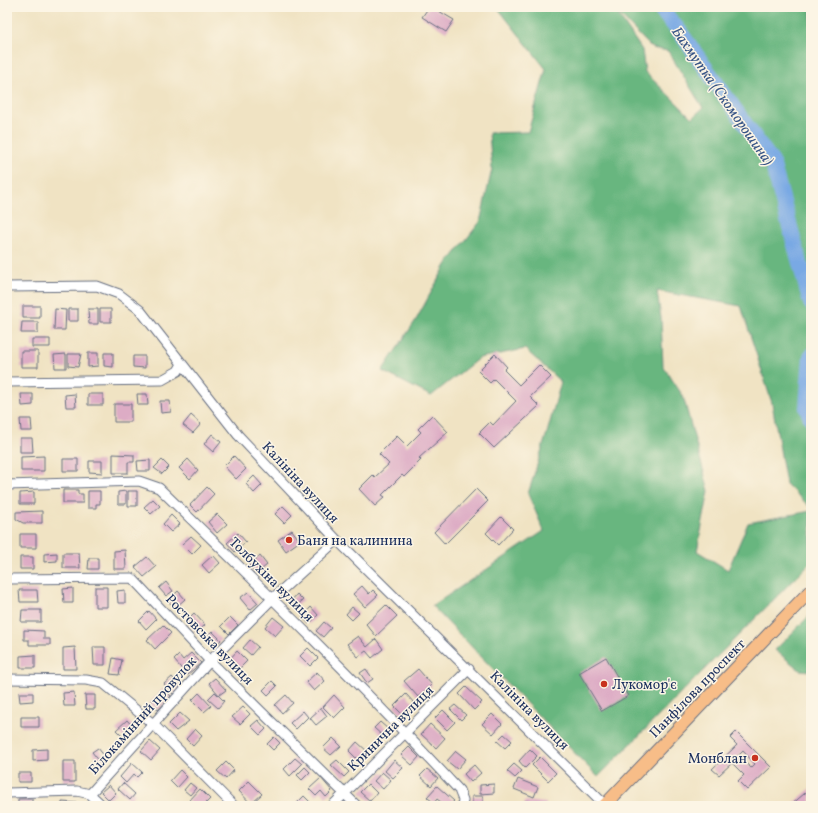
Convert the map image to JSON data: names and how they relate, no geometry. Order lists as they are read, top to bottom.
{
  "streets": {
    "main road": ["Панфілова проспект"],
    "street": [
      "Калініна вулиця",
      "Толбухіна вулиця",
      "Ростовська вулиця",
      "Білокамінний провулок",
      "Кринична вулиця"
    ]
  },
  "crossings": [
    ["Калініна вулиця", "Панфілова проспект"],
    ["Калініна вулиця", "Білокамінний провулок"],
    ["Калініна вулиця", "Кринична вулиця"],
    ["Толбухіна вулиця", "Білокамінний провулок"],
    ["Толбухіна вулиця", "Кринична вулиця"],
    ["Ростовська вулиця", "Білокамінний провулок"],
    ["Ростовська вулиця", "Кринична вулиця"]
  ],
  "water": ["Бахмутка (Скоморошина)"],
  "places": ["Баня на калинина", "Лукомор'є", "Монблан"]
}
